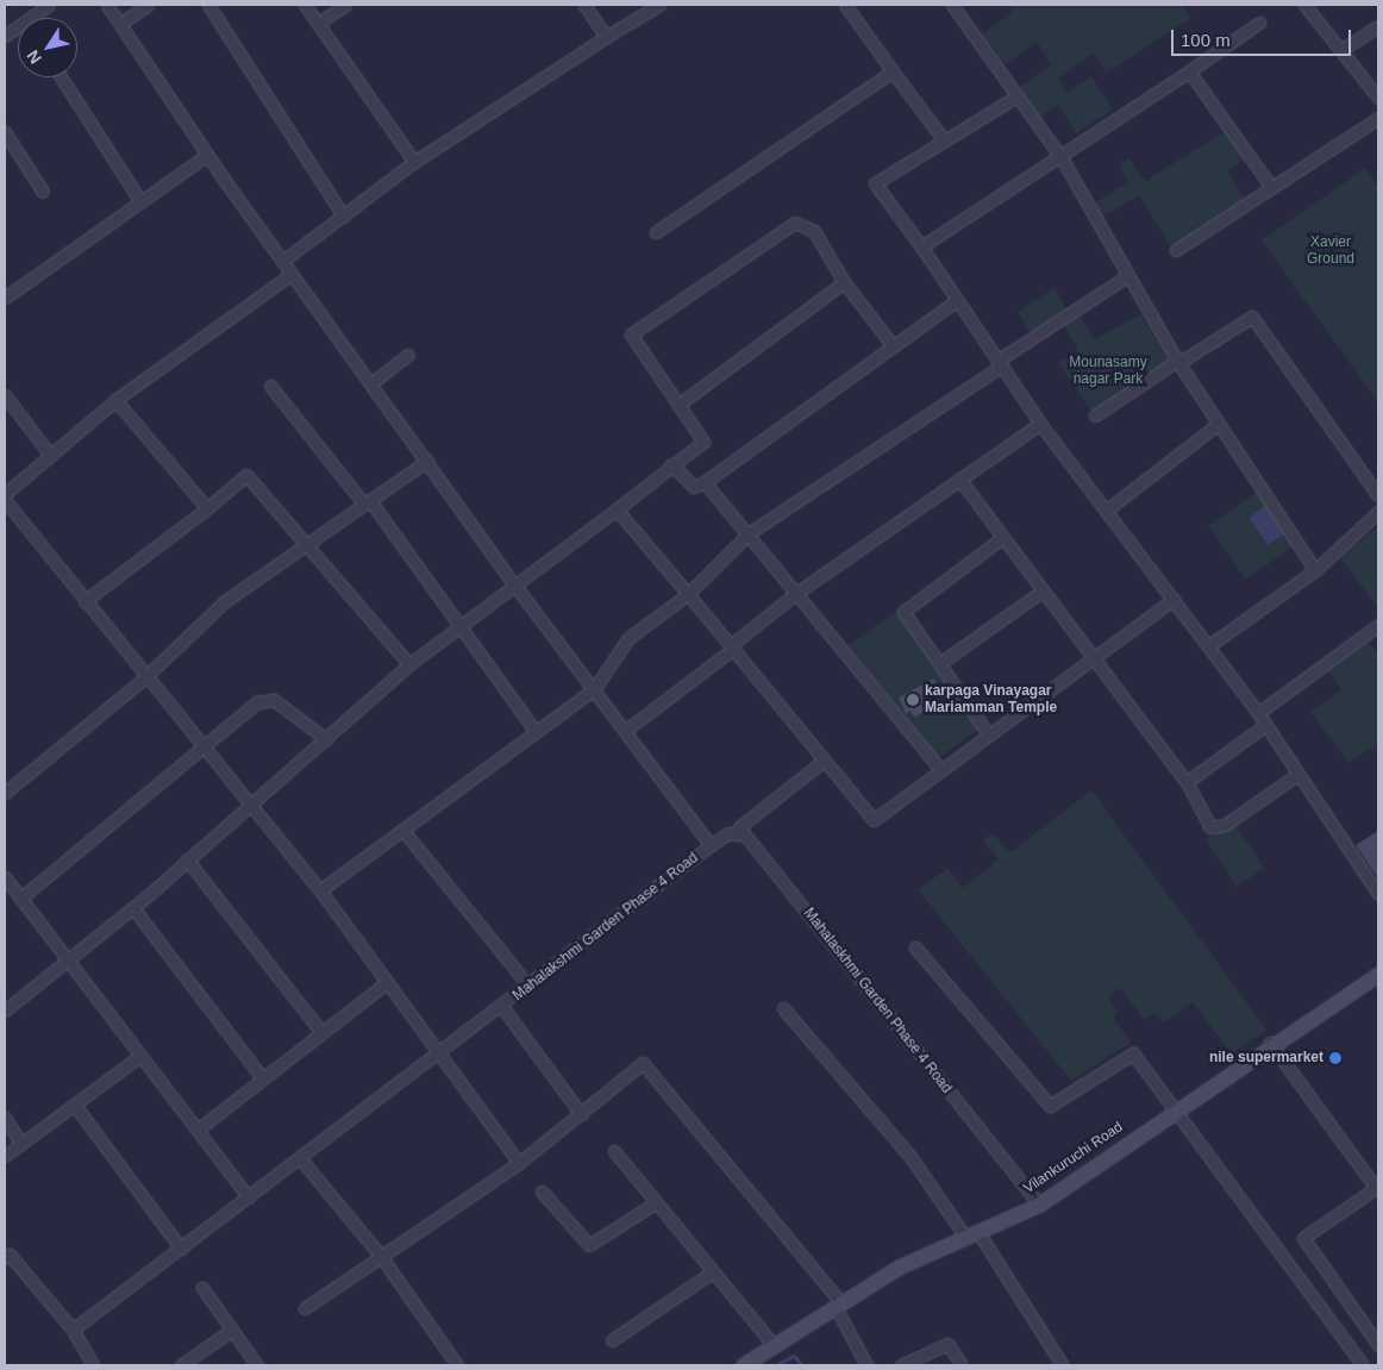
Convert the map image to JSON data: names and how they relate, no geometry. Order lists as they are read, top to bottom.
{
  "streets": {
    "main road": ["Vilankuruchi Road"],
    "street": ["Mahalakshmi Garden Phase 4 Road", "Mahalaskhmi Garden Phase 4 Road"]
  },
  "crossings": [
    ["Mahalaskhmi Garden Phase 4 Road", "Vilankuruchi Road"]
  ],
  "parks": ["Xavier Ground", "Mounasamy nagar Park"],
  "places": ["karpaga Vinayagar Mariamman Temple", "nile supermarket"],
  "scale_bar": "100 m",
  "north": "bottom left"
}
